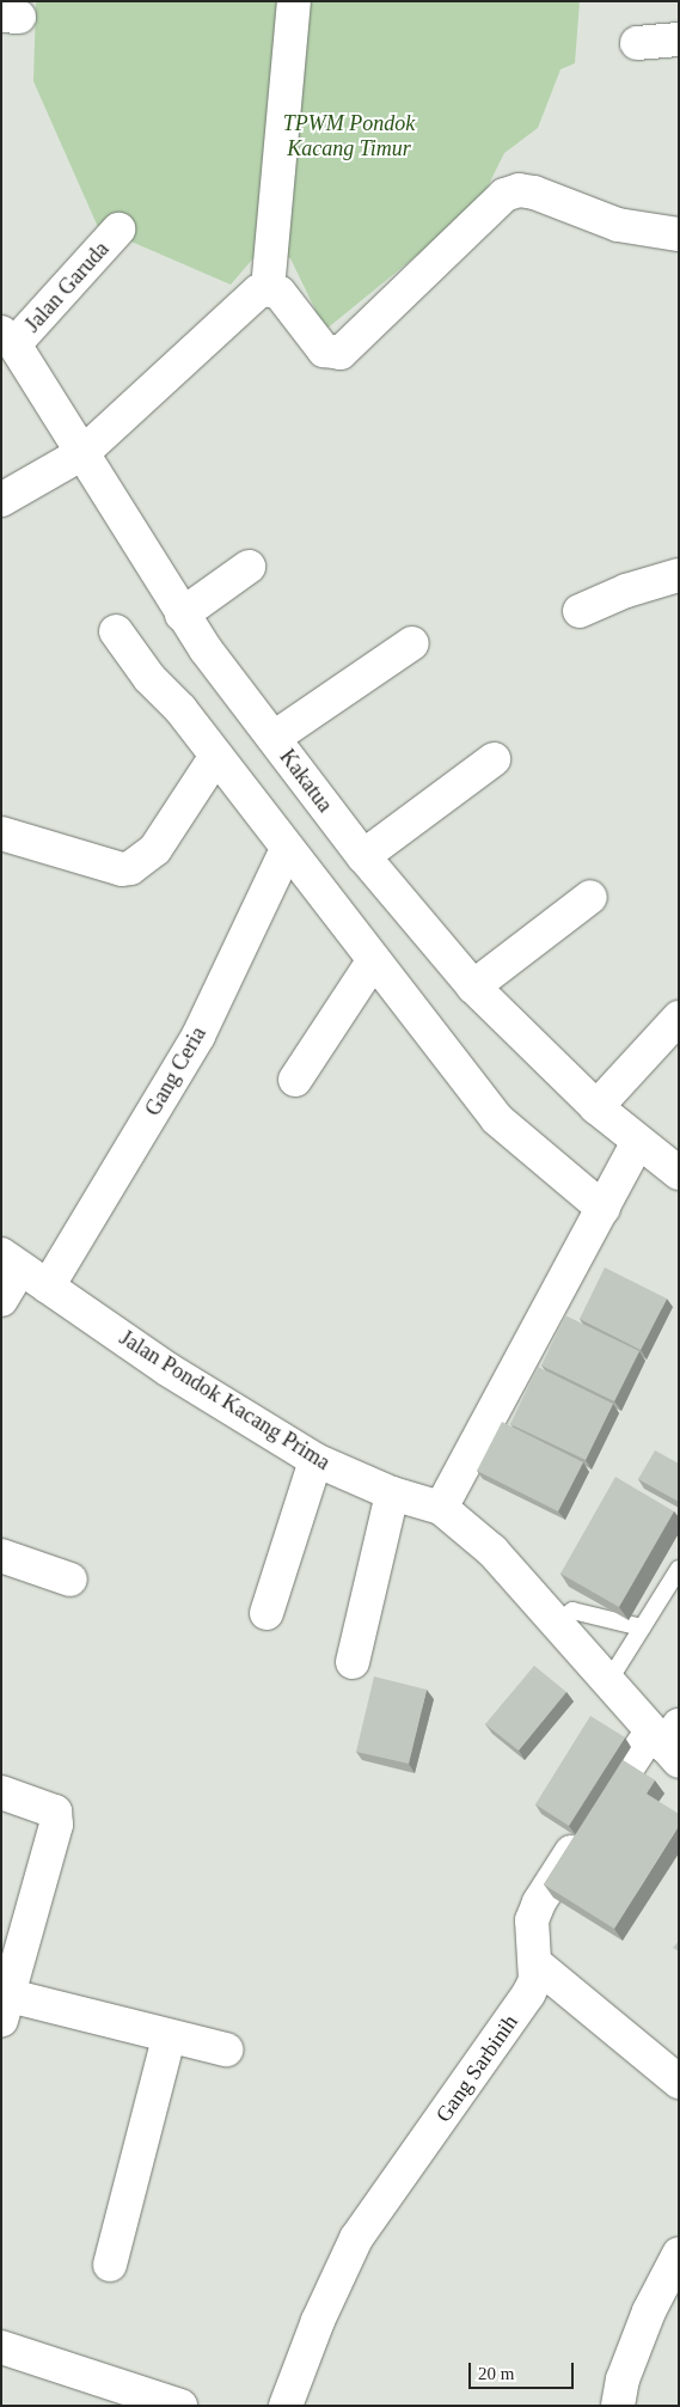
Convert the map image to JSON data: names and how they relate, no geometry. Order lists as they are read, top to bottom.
{
  "streets": {
    "street": [
      "Jalan Garuda",
      "Kakatua",
      "Gang Ceria",
      "Jalan Pondok Kacang Prima",
      "Gang Sarbinih"
    ]
  },
  "crossings": [
    ["Jalan Garuda", "Kakatua"],
    ["Gang Ceria", "Jalan Pondok Kacang Prima"],
    ["Jalan Pondok Kacang Prima", "Gang Sarbinih"]
  ],
  "parks": ["TPWM Pondok Kacang Timur"],
  "scale_bar": "20 m"
}
